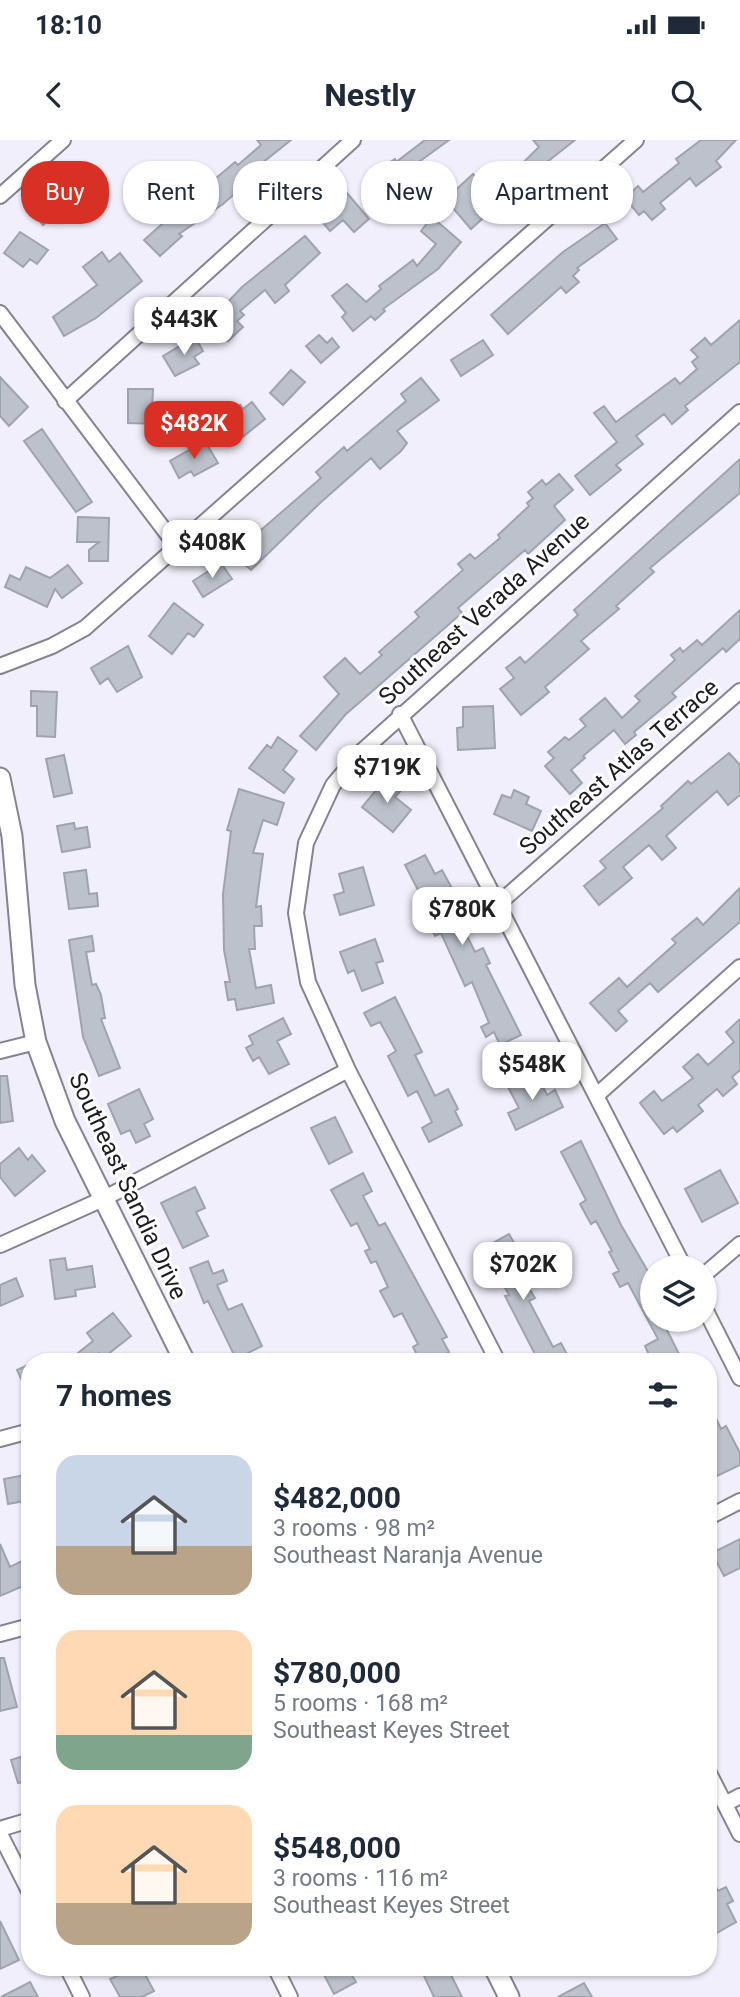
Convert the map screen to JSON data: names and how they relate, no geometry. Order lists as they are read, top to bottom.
{
  "streets": {
    "street": ["Southeast Verada Avenue", "Southeast Atlas Terrace", "Southeast Sandia Drive"]
  },
  "page": {
    "status": "18:10",
    "header": "Nestly",
    "chip": [
      "Buy",
      "Rent",
      "Filters",
      "New",
      "Apartment"
    ],
    "price": [
      "$443K",
      "$482K",
      "$408K",
      "$719K",
      "$780K",
      "$548K",
      "$702K"
    ],
    "heading": "7 homes",
    "list": [
      {
        "name": "$482,000",
        "note": "3 rooms · 98 m² · Southeast Naranja Avenue"
      },
      {
        "name": "$780,000",
        "note": "5 rooms · 168 m² · Southeast Keyes Street"
      },
      {
        "name": "$548,000",
        "note": "3 rooms · 116 m² · Southeast Keyes Street"
      }
    ]
  }
}
